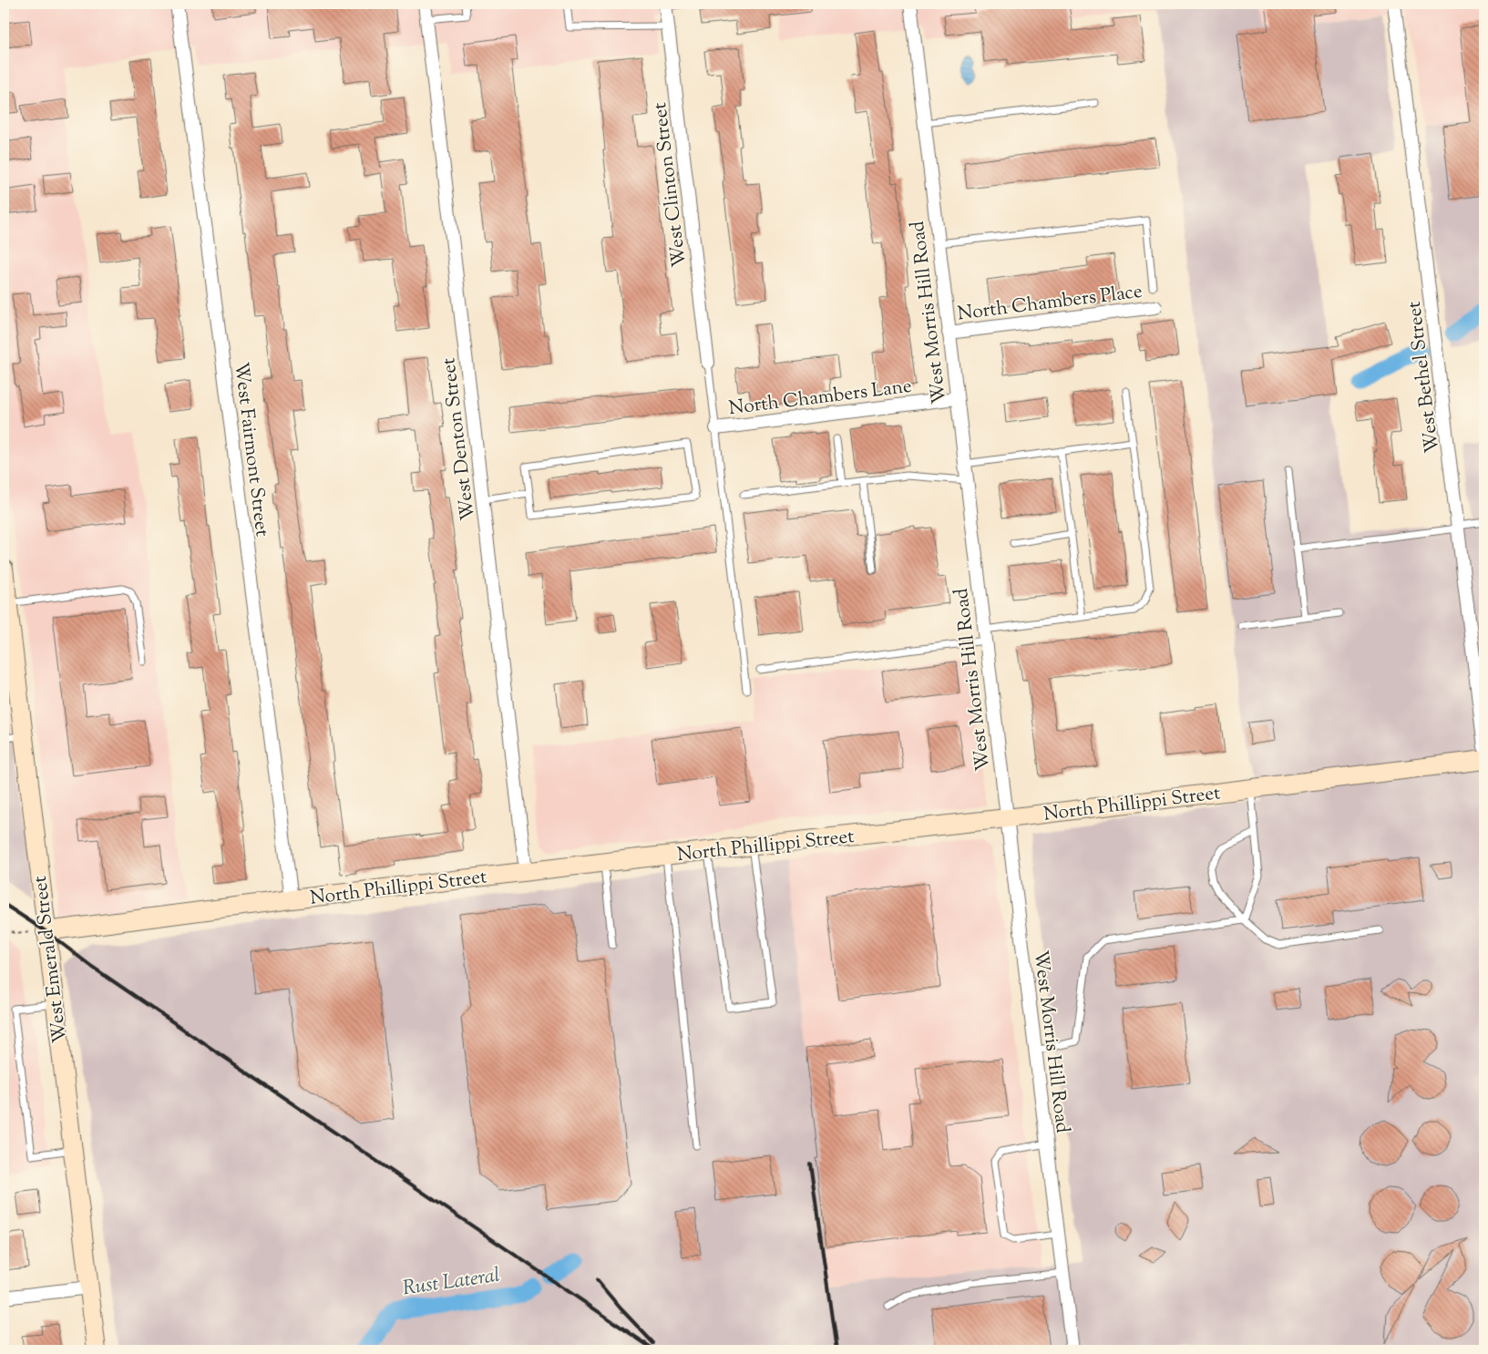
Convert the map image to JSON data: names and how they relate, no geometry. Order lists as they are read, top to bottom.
{
  "streets": {
    "street": [
      "West Clinton Street",
      "North Chambers Place",
      "West Morris Hill Road",
      "West Bethel Street",
      "North Chambers Lane",
      "West Denton Street",
      "West Fairmont Street",
      "North Phillippi Street",
      "West Emerald Street"
    ]
  },
  "crossings": [
    ["North Chambers Place", "West Morris Hill Road"],
    ["West Morris Hill Road", "North Chambers Lane"],
    ["West Morris Hill Road", "North Phillippi Street"],
    ["West Denton Street", "North Phillippi Street"],
    ["West Fairmont Street", "North Phillippi Street"],
    ["North Phillippi Street", "West Emerald Street"]
  ],
  "water": ["Rust Lateral"]
}
